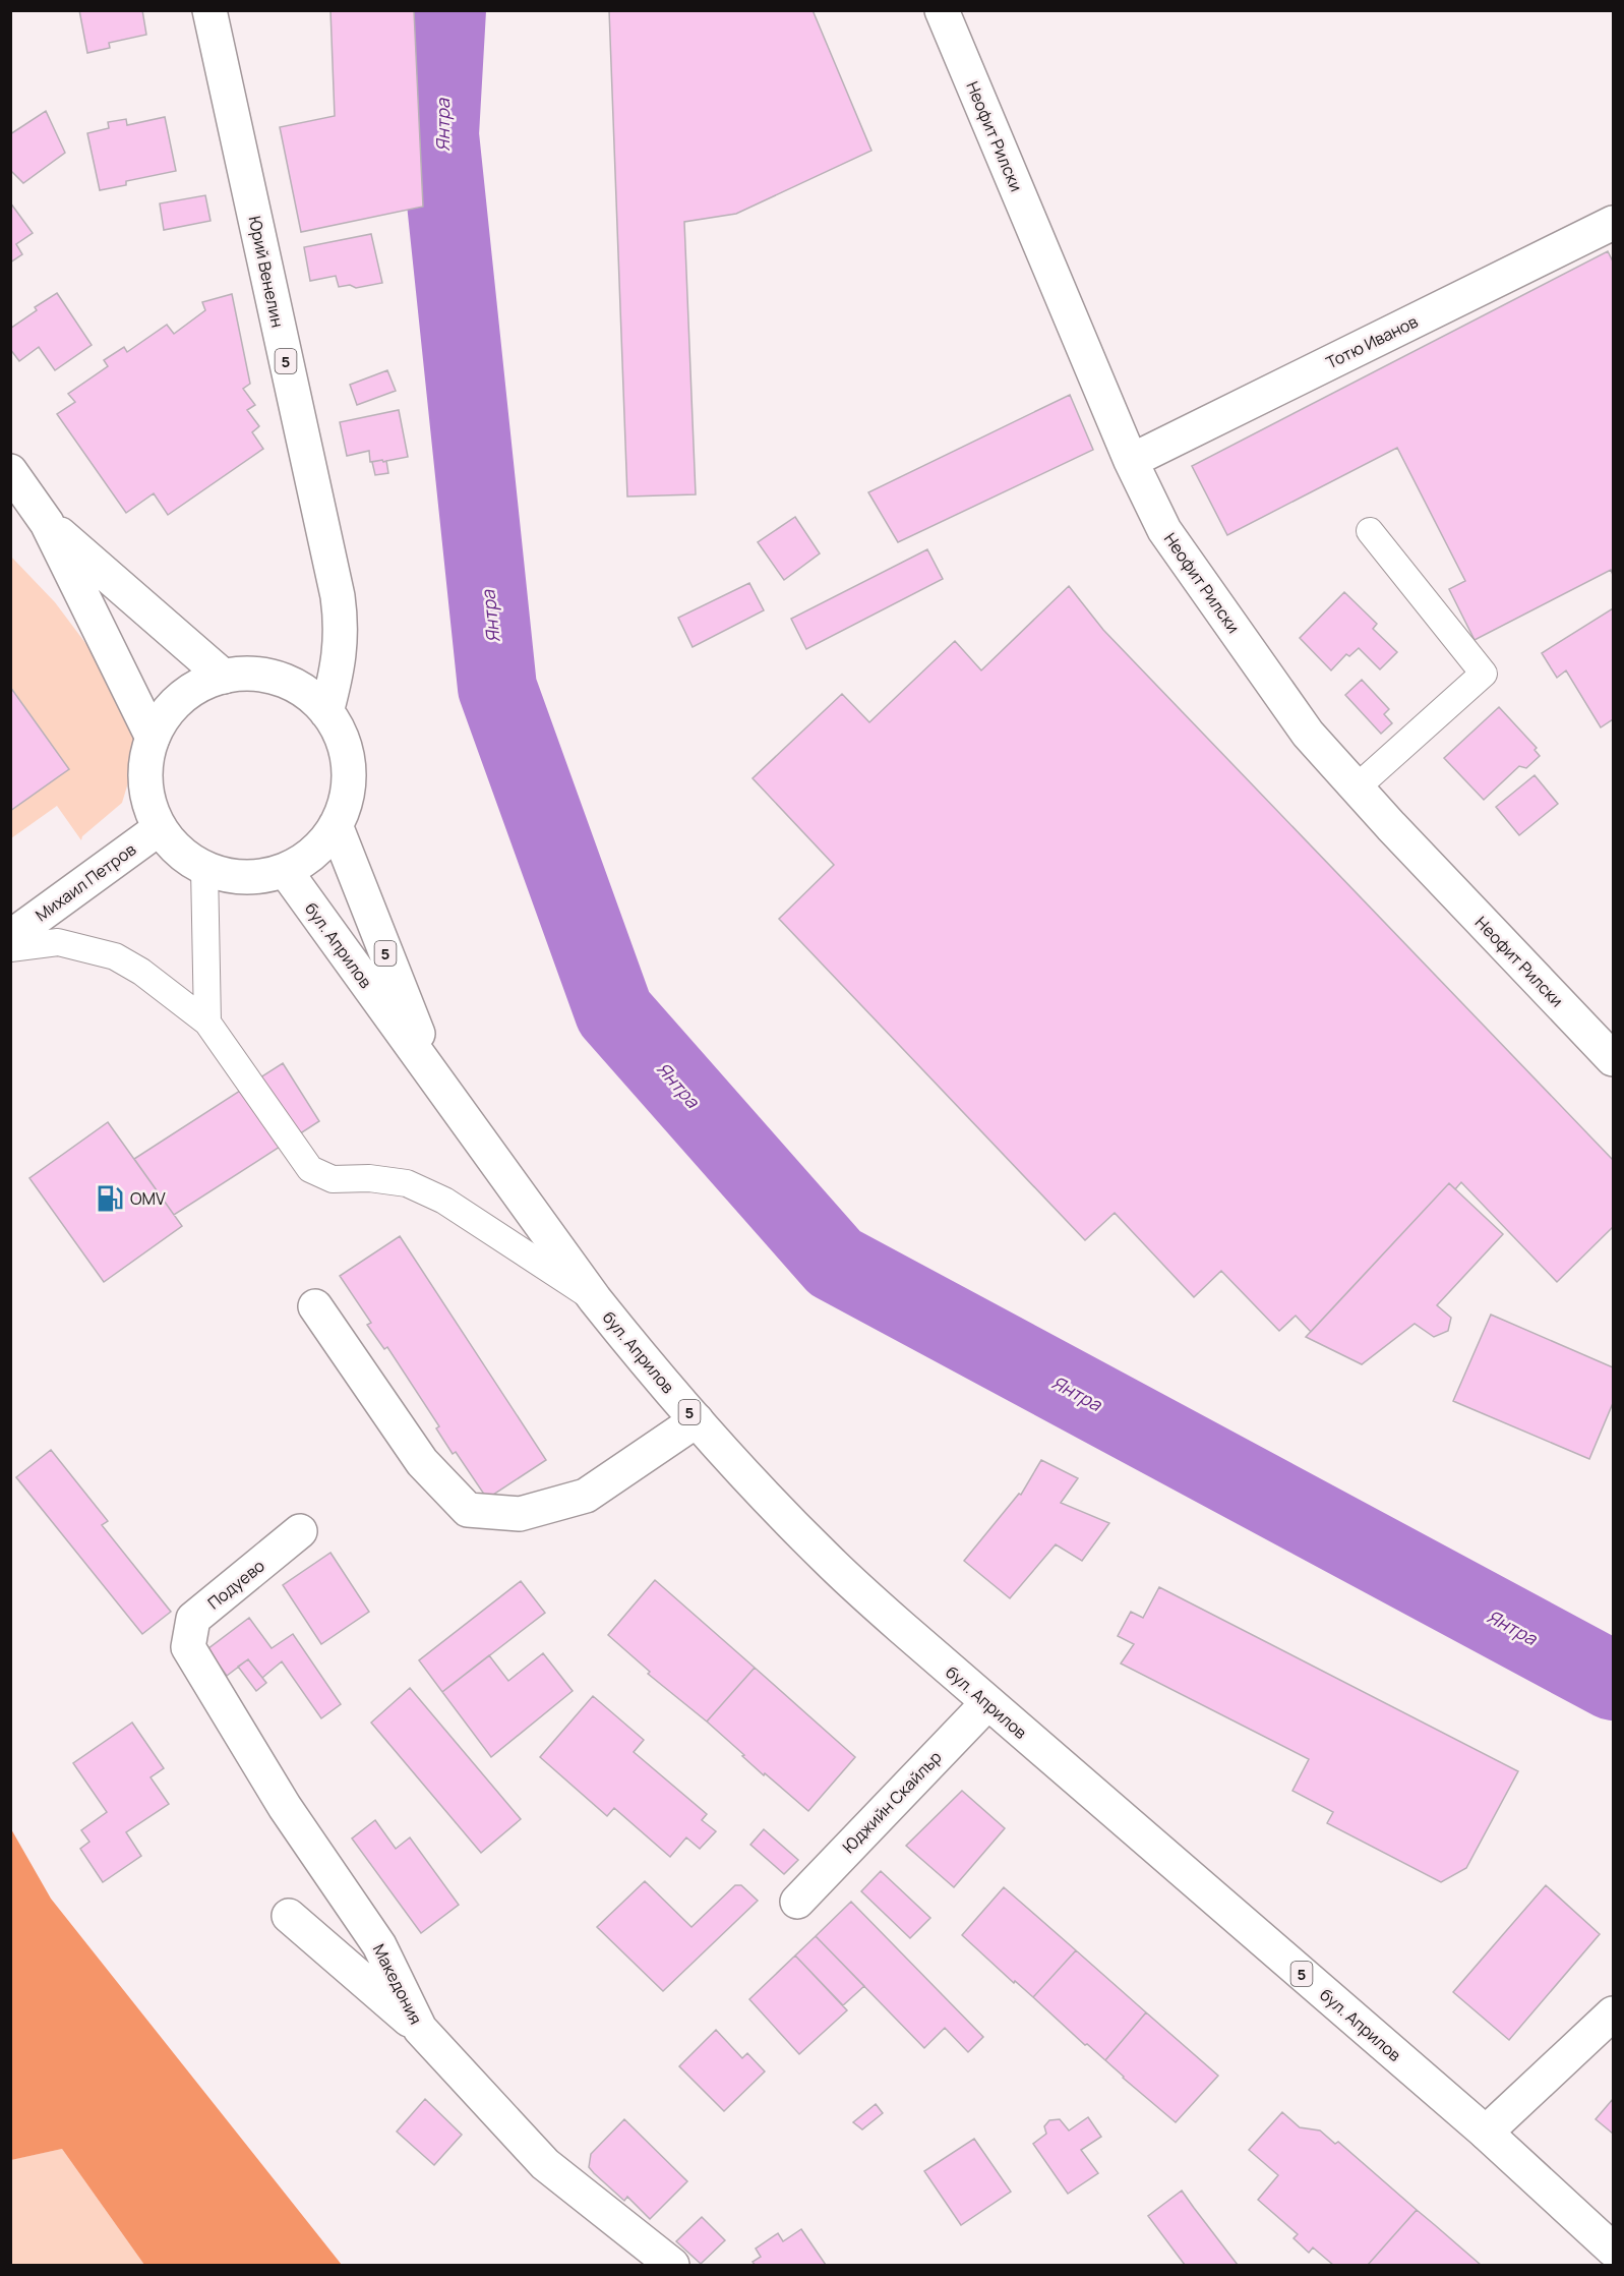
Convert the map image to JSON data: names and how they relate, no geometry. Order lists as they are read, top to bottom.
{
  "streets": {
    "main road": [
      "Неофит Рилски",
      "Юрий Венелин",
      "Тотю Иванов",
      "5",
      "Михаил Петров",
      "бул. Априлов",
      "Подуево",
      "Юджийн Скайлър",
      "Македония"
    ]
  },
  "crossings": [
    ["Неофит Рилски", "Тотю Иванов"],
    ["Юрий Венелин", "Михаил Петров"],
    ["Юрий Венелин", "бул. Априлов"],
    ["Михаил Петров", "бул. Априлов"],
    ["бул. Априлов", "Юджийн Скайлър"],
    ["Подуево", "Македония"]
  ],
  "water": ["Янтра"],
  "places": {
    "fuel station": ["OMV"]
  }
}
